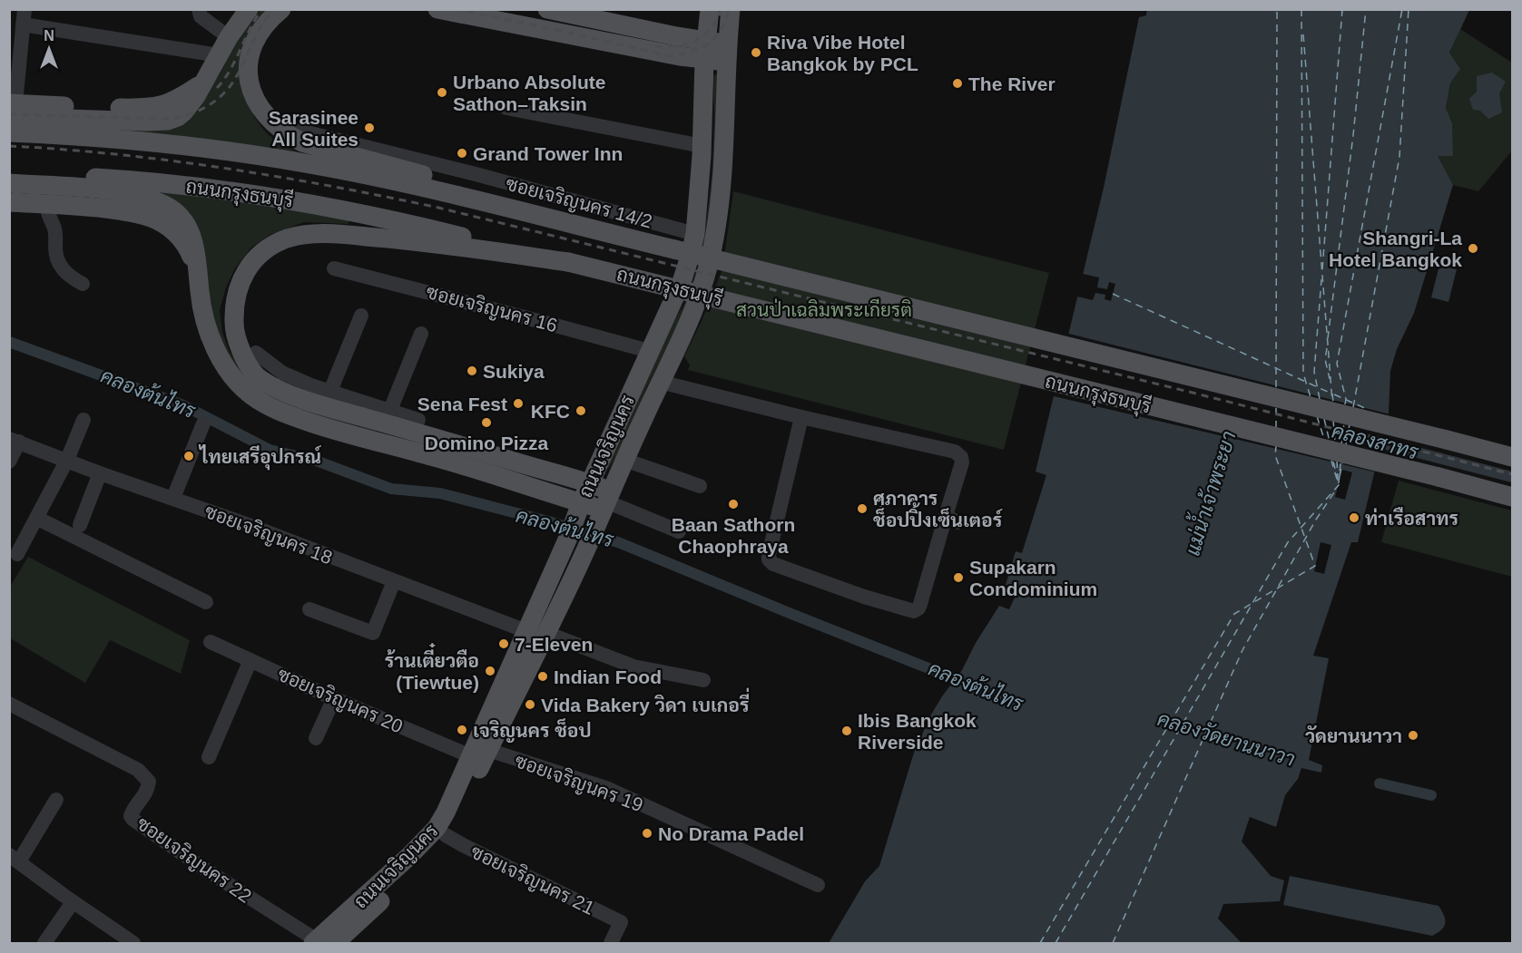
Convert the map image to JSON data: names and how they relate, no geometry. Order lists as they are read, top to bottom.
{
  "streets": {
    "main road": ["ถนนกรุงธนบุรี", "ถนนเจริญนคร"],
    "street": [
      "ซอยเจริญนคร 14/2",
      "ซอยเจริญนคร 16",
      "ซอยเจริญนคร 18",
      "ซอยเจริญนคร 20",
      "ซอยเจริญนคร 19",
      "ซอยเจริญนคร 22",
      "ซอยเจริญนคร 21"
    ]
  },
  "crossings": [
    ["ซอยเจริญนคร 14/2", "ถนนเจริญนคร"],
    ["ซอยเจริญนคร 16", "ถนนเจริญนคร"],
    ["ถนนเจริญนคร", "ซอยเจริญนคร 18"],
    ["ถนนเจริญนคร", "ซอยเจริญนคร 20"],
    ["ถนนเจริญนคร", "ซอยเจริญนคร 19"],
    ["ถนนเจริญนคร", "ซอยเจริญนคร 22"],
    ["ถนนเจริญนคร", "ซอยเจริญนคร 21"],
    ["ซอยเจริญนคร 20", "ซอยเจริญนคร 19"]
  ],
  "water": [
    "คลองต้นไทร",
    "คลองสาทร",
    "แม่น้ำเจ้าพระยา",
    "คลองวัดยานนาวา"
  ],
  "parks": ["สวนป่าเฉลิมพระเกียรติ"],
  "places": [
    "Riva Vibe Hotel Bangkok by PCL",
    "The River",
    "Urbano Absolute Sathon–Taksin",
    "Sarasinee All Suites",
    "Grand Tower Inn",
    "Shangri-La Hotel Bangkok",
    "Sukiya",
    "Sena Fest",
    "KFC",
    "Domino Pizza",
    "ไทยเสรีอุปกรณ์",
    "Baan Sathorn Chaophraya",
    "ศุภาคาร ช็อปปิ้งเซ็นเตอร์",
    "ท่าเรือสาทร",
    "Supakarn Condominium",
    "7-Eleven",
    "ร้านเตี๋ยวตือ (Tiewtue)",
    "Indian Food",
    "Vida Bakery วิดา เบเกอรี่",
    "เจริญนคร ช็อป",
    "Ibis Bangkok Riverside",
    "วัดยานนาวา",
    "No Drama Padel"
  ],
  "north": "top"
}
